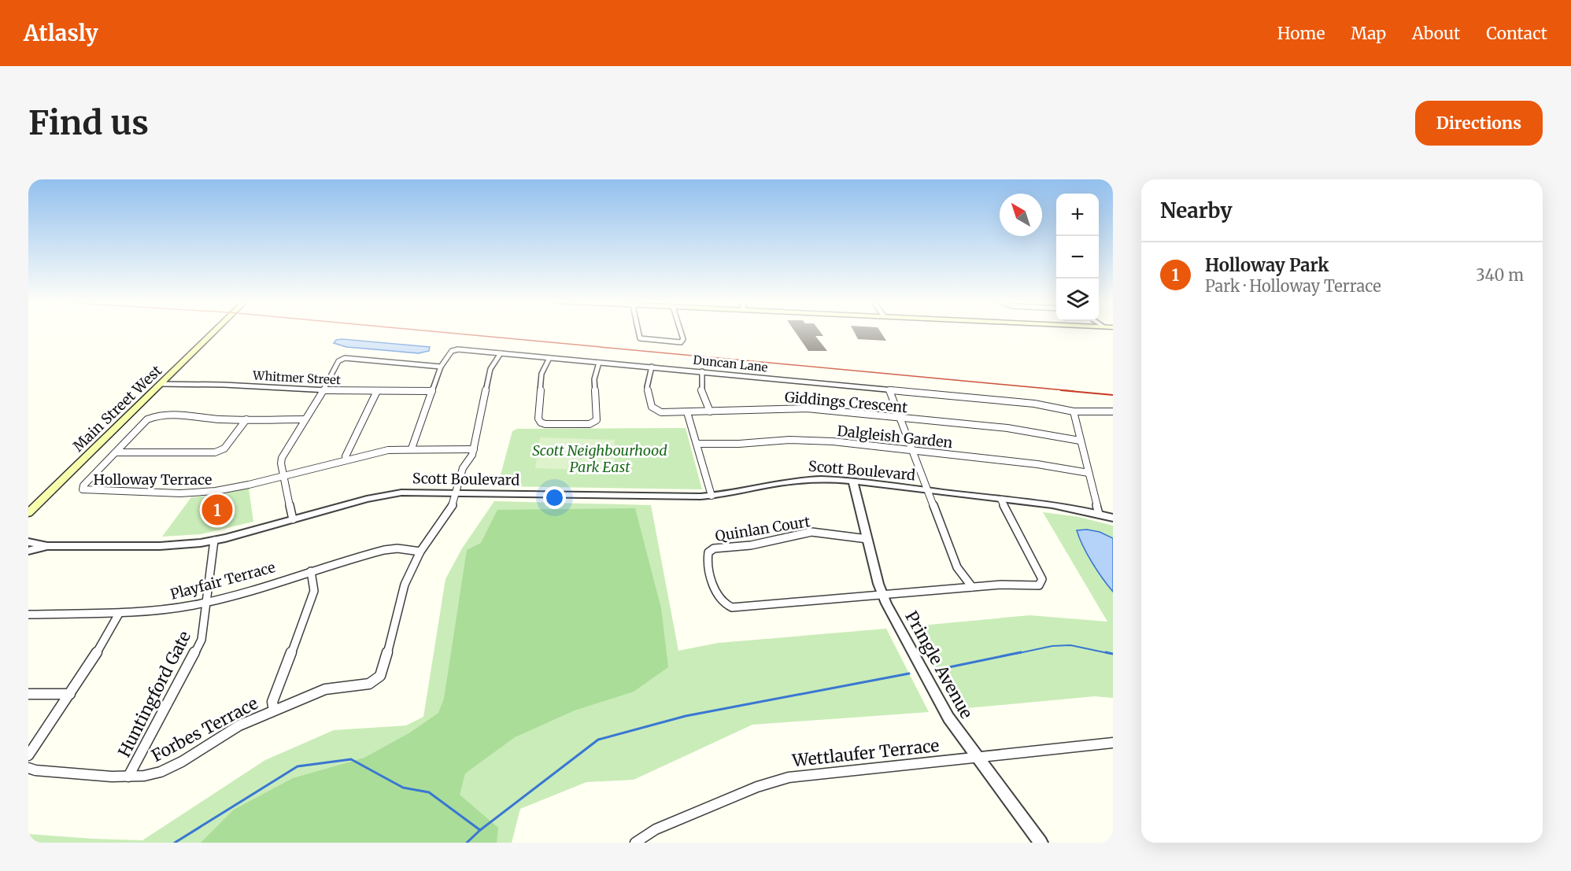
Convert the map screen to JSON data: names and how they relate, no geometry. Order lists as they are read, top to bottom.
{
  "streets": {
    "main road": ["Main Street West"],
    "street": [
      "Duncan Lane",
      "Whitmer Street",
      "Giddings Crescent",
      "Dalgleish Garden",
      "Scott Boulevard",
      "Holloway Terrace",
      "Quinlan Court",
      "Playfair Terrace",
      "Pringle Avenue",
      "Huntingford Gate",
      "Forbes Terrace",
      "Wettlaufer Terrace"
    ]
  },
  "crossings": [
    ["Duncan Lane", "Whitmer Street"],
    ["Duncan Lane", "Giddings Crescent"],
    ["Duncan Lane", "Holloway Terrace"],
    ["Duncan Lane", "Forbes Terrace"],
    ["Whitmer Street", "Main Street West"],
    ["Scott Boulevard", "Quinlan Court"],
    ["Scott Boulevard", "Pringle Avenue"],
    ["Scott Boulevard", "Huntingford Gate"],
    ["Scott Boulevard", "Forbes Terrace"],
    ["Holloway Terrace", "Forbes Terrace"],
    ["Quinlan Court", "Pringle Avenue"],
    ["Playfair Terrace", "Huntingford Gate"],
    ["Playfair Terrace", "Forbes Terrace"],
    ["Pringle Avenue", "Wettlaufer Terrace"],
    ["Huntingford Gate", "Forbes Terrace"]
  ],
  "parks": ["Scott Neighbourhood Park East"],
  "north": "top left",
  "page": {
    "header": "Atlasly",
    "nav": [
      "Home",
      "Map",
      "About",
      "Contact"
    ],
    "buttons": "Directions",
    "title": "Find us",
    "heading": "Nearby",
    "map_buttons": ["+", "−"],
    "list": [
      {
        "mark": "1",
        "name": "Holloway Park",
        "note": "Park · Holloway Terrace",
        "value": "340 m"
      }
    ],
    "pins": "1"
  }
}
